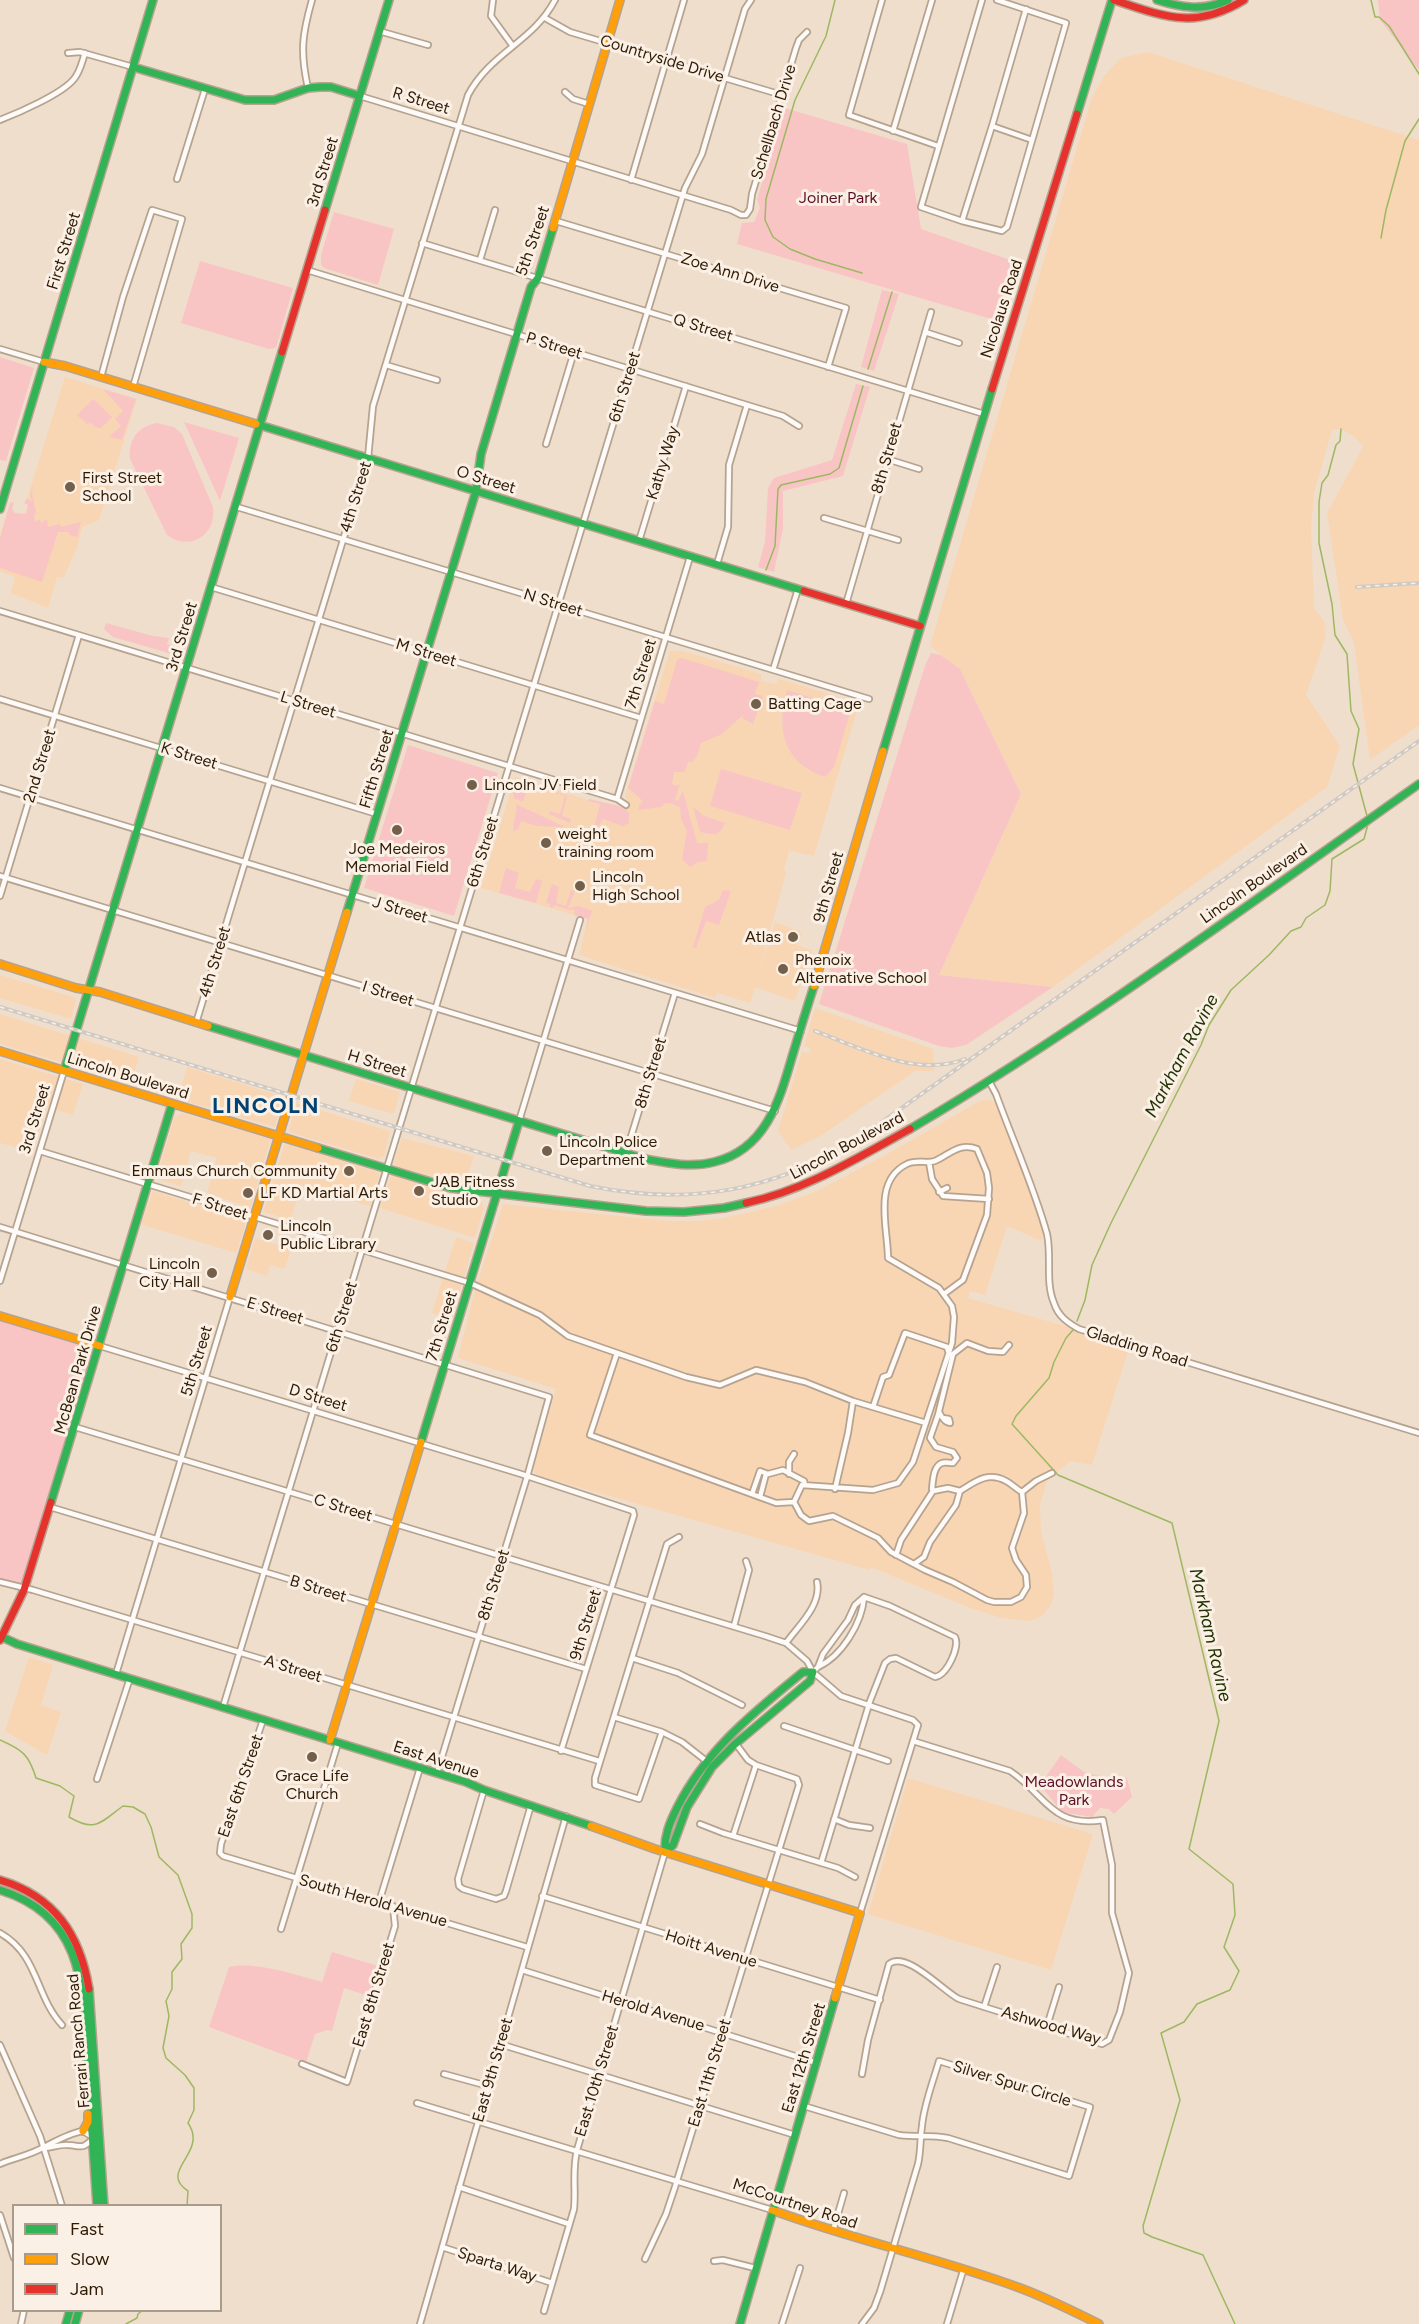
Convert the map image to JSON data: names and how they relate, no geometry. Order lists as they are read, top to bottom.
{
  "streets": {
    "street": [
      "Countryside Drive",
      "R Street",
      "Schellbach Drive",
      "3rd Street",
      "5th Street",
      "First Street",
      "Zoe Ann Drive",
      "Nicolaus Road",
      "Q Street",
      "P Street",
      "6th Street",
      "8th Street",
      "Kathy Way",
      "O Street",
      "4th Street",
      "N Street",
      "M Street",
      "7th Street",
      "L Street",
      "K Street",
      "2nd Street",
      "Fifth Street",
      "Lincoln Boulevard",
      "9th Street",
      "J Street",
      "I Street",
      "H Street",
      "F Street",
      "E Street",
      "Gladding Road",
      "McBean Park Drive",
      "D Street",
      "C Street",
      "B Street",
      "A Street",
      "East Avenue",
      "East 6th Street",
      "South Herold Avenue",
      "Hoitt Avenue",
      "East 8th Street",
      "Herold Avenue",
      "Ashwood Way",
      "Ferrari Ranch Road",
      "East 12th Street",
      "East 9th Street",
      "East 11th Street",
      "East 10th Street",
      "Silver Spur Circle",
      "McCourtney Road",
      "Sparta Way"
    ]
  },
  "crossings": [
    ["Countryside Drive", "Schellbach Drive"],
    ["Countryside Drive", "5th Street"],
    ["Countryside Drive", "6th Street"],
    ["Countryside Drive", "4th Street"],
    ["R Street", "Schellbach Drive"],
    ["R Street", "3rd Street"],
    ["R Street", "5th Street"],
    ["R Street", "First Street"],
    ["R Street", "6th Street"],
    ["R Street", "4th Street"],
    ["3rd Street", "P Street"],
    ["3rd Street", "O Street"],
    ["3rd Street", "N Street"],
    ["3rd Street", "M Street"],
    ["3rd Street", "L Street"],
    ["3rd Street", "K Street"],
    ["3rd Street", "Lincoln Boulevard"],
    ["3rd Street", "J Street"],
    ["3rd Street", "I Street"],
    ["3rd Street", "H Street"],
    ["3rd Street", "F Street"],
    ["3rd Street", "E Street"],
    ["5th Street", "Zoe Ann Drive"],
    ["5th Street", "Q Street"],
    ["5th Street", "P Street"],
    ["5th Street", "O Street"],
    ["5th Street", "Fifth Street"],
    ["5th Street", "Lincoln Boulevard"],
    ["5th Street", "H Street"],
    ["5th Street", "F Street"],
    ["5th Street", "E Street"],
    ["5th Street", "D Street"],
    ["5th Street", "C Street"],
    ["5th Street", "B Street"],
    ["5th Street", "A Street"],
    ["5th Street", "East Avenue"],
    ["First Street", "O Street"],
    ["Zoe Ann Drive", "Q Street"],
    ["Zoe Ann Drive", "6th Street"],
    ["Nicolaus Road", "Q Street"],
    ["Nicolaus Road", "O Street"],
    ["Nicolaus Road", "9th Street"],
    ["Q Street", "6th Street"],
    ["Q Street", "8th Street"],
    ["Q Street", "4th Street"],
    ["P Street", "6th Street"],
    ["P Street", "Kathy Way"],
    ["P Street", "4th Street"],
    ["6th Street", "O Street"],
    ["6th Street", "N Street"],
    ["6th Street", "M Street"],
    ["6th Street", "L Street"],
    ["6th Street", "Lincoln Boulevard"],
    ["6th Street", "J Street"],
    ["6th Street", "I Street"],
    ["6th Street", "H Street"],
    ["6th Street", "F Street"],
    ["6th Street", "E Street"],
    ["6th Street", "D Street"],
    ["6th Street", "C Street"],
    ["6th Street", "B Street"],
    ["6th Street", "A Street"],
    ["6th Street", "East Avenue"],
    ["8th Street", "O Street"],
    ["8th Street", "J Street"],
    ["8th Street", "I Street"],
    ["8th Street", "H Street"],
    ["8th Street", "E Street"],
    ["8th Street", "D Street"],
    ["8th Street", "C Street"],
    ["8th Street", "B Street"],
    ["8th Street", "A Street"],
    ["8th Street", "East Avenue"],
    ["Kathy Way", "O Street"],
    ["O Street", "4th Street"],
    ["O Street", "7th Street"],
    ["O Street", "Fifth Street"],
    ["O Street", "9th Street"],
    ["4th Street", "N Street"],
    ["4th Street", "M Street"],
    ["4th Street", "L Street"],
    ["4th Street", "K Street"],
    ["4th Street", "J Street"],
    ["4th Street", "I Street"],
    ["4th Street", "H Street"],
    ["N Street", "7th Street"],
    ["N Street", "Fifth Street"],
    ["M Street", "7th Street"],
    ["M Street", "Fifth Street"],
    ["7th Street", "L Street"],
    ["7th Street", "Lincoln Boulevard"],
    ["7th Street", "J Street"],
    ["7th Street", "I Street"],
    ["7th Street", "H Street"],
    ["7th Street", "F Street"],
    ["7th Street", "E Street"],
    ["7th Street", "D Street"],
    ["7th Street", "C Street"],
    ["7th Street", "B Street"],
    ["7th Street", "A Street"],
    ["7th Street", "East Avenue"],
    ["L Street", "2nd Street"],
    ["L Street", "Fifth Street"],
    ["K Street", "2nd Street"],
    ["K Street", "Fifth Street"],
    ["2nd Street", "J Street"],
    ["2nd Street", "I Street"],
    ["Fifth Street", "J Street"],
    ["Fifth Street", "I Street"],
    ["Fifth Street", "H Street"],
    ["Lincoln Boulevard", "Gladding Road"],
    ["Lincoln Boulevard", "McBean Park Drive"],
    ["9th Street", "J Street"],
    ["9th Street", "I Street"],
    ["9th Street", "H Street"],
    ["9th Street", "D Street"],
    ["9th Street", "C Street"],
    ["9th Street", "B Street"],
    ["9th Street", "A Street"],
    ["F Street", "McBean Park Drive"],
    ["E Street", "McBean Park Drive"],
    ["McBean Park Drive", "D Street"],
    ["McBean Park Drive", "C Street"],
    ["McBean Park Drive", "B Street"],
    ["McBean Park Drive", "A Street"],
    ["McBean Park Drive", "East Avenue"],
    ["East Avenue", "East 6th Street"],
    ["East Avenue", "East 12th Street"],
    ["East Avenue", "East 9th Street"],
    ["East Avenue", "East 11th Street"],
    ["East Avenue", "East 10th Street"],
    ["East 6th Street", "South Herold Avenue"],
    ["South Herold Avenue", "East 8th Street"],
    ["South Herold Avenue", "East 9th Street"],
    ["Hoitt Avenue", "Ashwood Way"],
    ["Hoitt Avenue", "East 12th Street"],
    ["Hoitt Avenue", "East 9th Street"],
    ["Hoitt Avenue", "East 11th Street"],
    ["Hoitt Avenue", "East 10th Street"],
    ["Herold Avenue", "East 12th Street"],
    ["Herold Avenue", "East 9th Street"],
    ["Herold Avenue", "East 11th Street"],
    ["Herold Avenue", "East 10th Street"],
    ["East 12th Street", "McCourtney Road"],
    ["East 9th Street", "McCourtney Road"],
    ["East 9th Street", "Sparta Way"],
    ["East 11th Street", "McCourtney Road"],
    ["East 10th Street", "McCourtney Road"],
    ["East 10th Street", "Sparta Way"]
  ],
  "districts": ["LINCOLN"],
  "water": ["Markham Ravine"],
  "parks": ["Joiner Park", "Meadowlands Park"],
  "places": [
    "First Street School",
    "Batting Cage",
    "Lincoln JV Field",
    "Joe Medeiros Memorial Field",
    "weight training room",
    "Lincoln High School",
    "Atlas",
    "Phenoix Alternative School",
    "Lincoln Police Department",
    "Emmaus Church Community",
    "JAB Fitness Studio",
    "LF KD Martial Arts",
    "Lincoln Public Library",
    "Lincoln City Hall",
    "Grace Life Church"
  ],
  "legend": ["Fast", "Slow", "Jam"]
}
